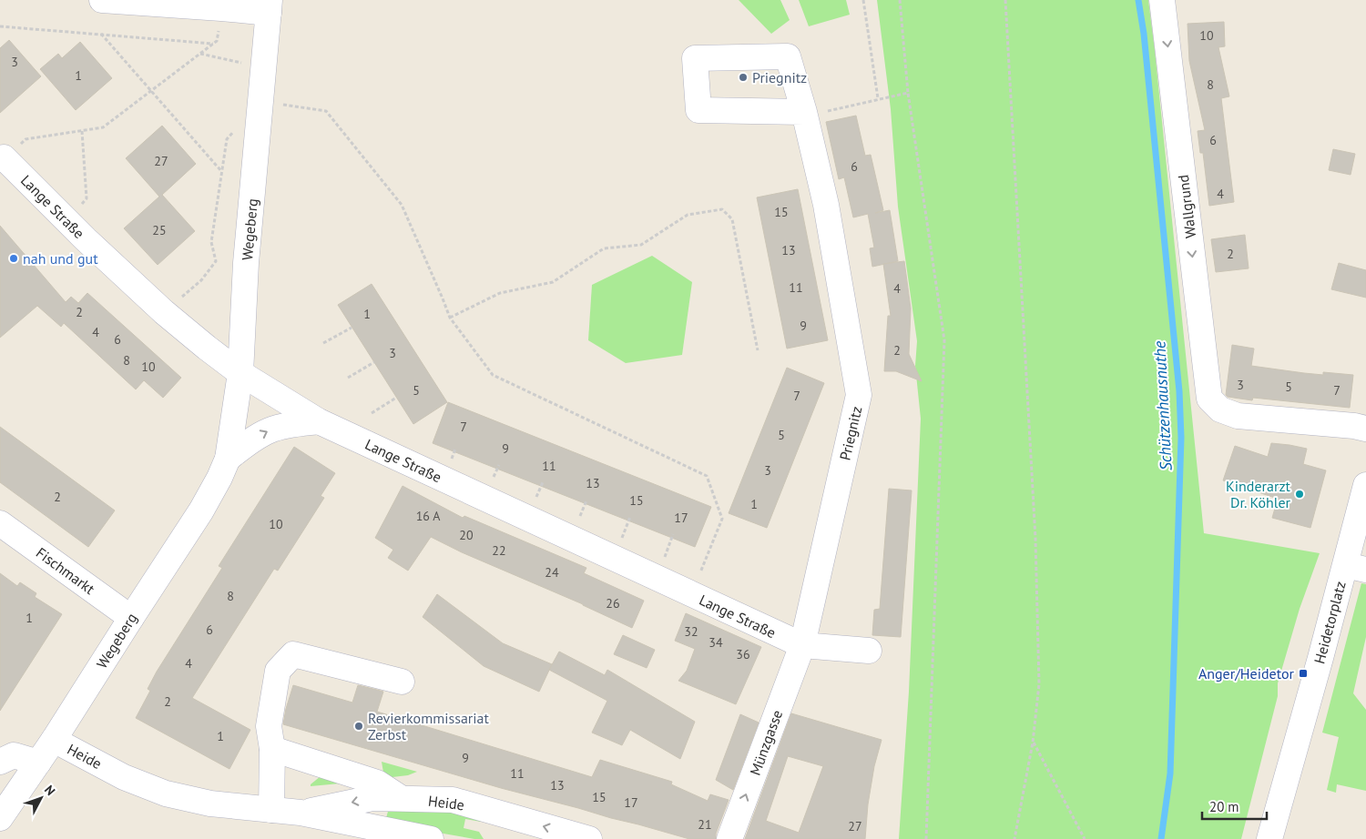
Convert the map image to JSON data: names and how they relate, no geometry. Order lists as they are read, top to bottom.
{
  "streets": {
    "street": [
      "Lange Straße",
      "Wallgrund",
      "Wegeberg",
      "Priegnitz",
      "Fischmarkt",
      "Heidetorplatz",
      "Münzgasse",
      "Heide"
    ]
  },
  "crossings": [
    ["Lange Straße", "Wegeberg"],
    ["Lange Straße", "Priegnitz"],
    ["Lange Straße", "Münzgasse"],
    ["Wegeberg", "Fischmarkt"],
    ["Wegeberg", "Heide"],
    ["Priegnitz", "Münzgasse"]
  ],
  "one_way": ["Wallgrund", "Münzgasse"],
  "water": ["Schützenhausnuthe"],
  "places": {
    "other": [
      "Priegnitz",
      "nah und gut",
      "Kinderarzt Dr. Köhler",
      "Revierkommissariat Zerbst"
    ],
    "transit": ["Anger/Heidetor"]
  },
  "house_numbers": [
    "10",
    "3",
    "1",
    "8",
    "6",
    "27",
    "6",
    "4",
    "15",
    "25",
    "13",
    "2",
    "11",
    "4",
    "2",
    "1",
    "9",
    "4",
    "6",
    "2",
    "3",
    "8",
    "10",
    "3",
    "5",
    "5",
    "7",
    "7",
    "7",
    "5",
    "9",
    "11",
    "3",
    "13",
    "2",
    "15",
    "1",
    "16 A",
    "17",
    "10",
    "20",
    "22",
    "24",
    "8",
    "26",
    "1",
    "6",
    "32",
    "34",
    "36",
    "4",
    "2",
    "1",
    "9",
    "11",
    "13",
    "15",
    "17",
    "21",
    "27"
  ],
  "scale_bar": "20 m",
  "north": "top right"
}
